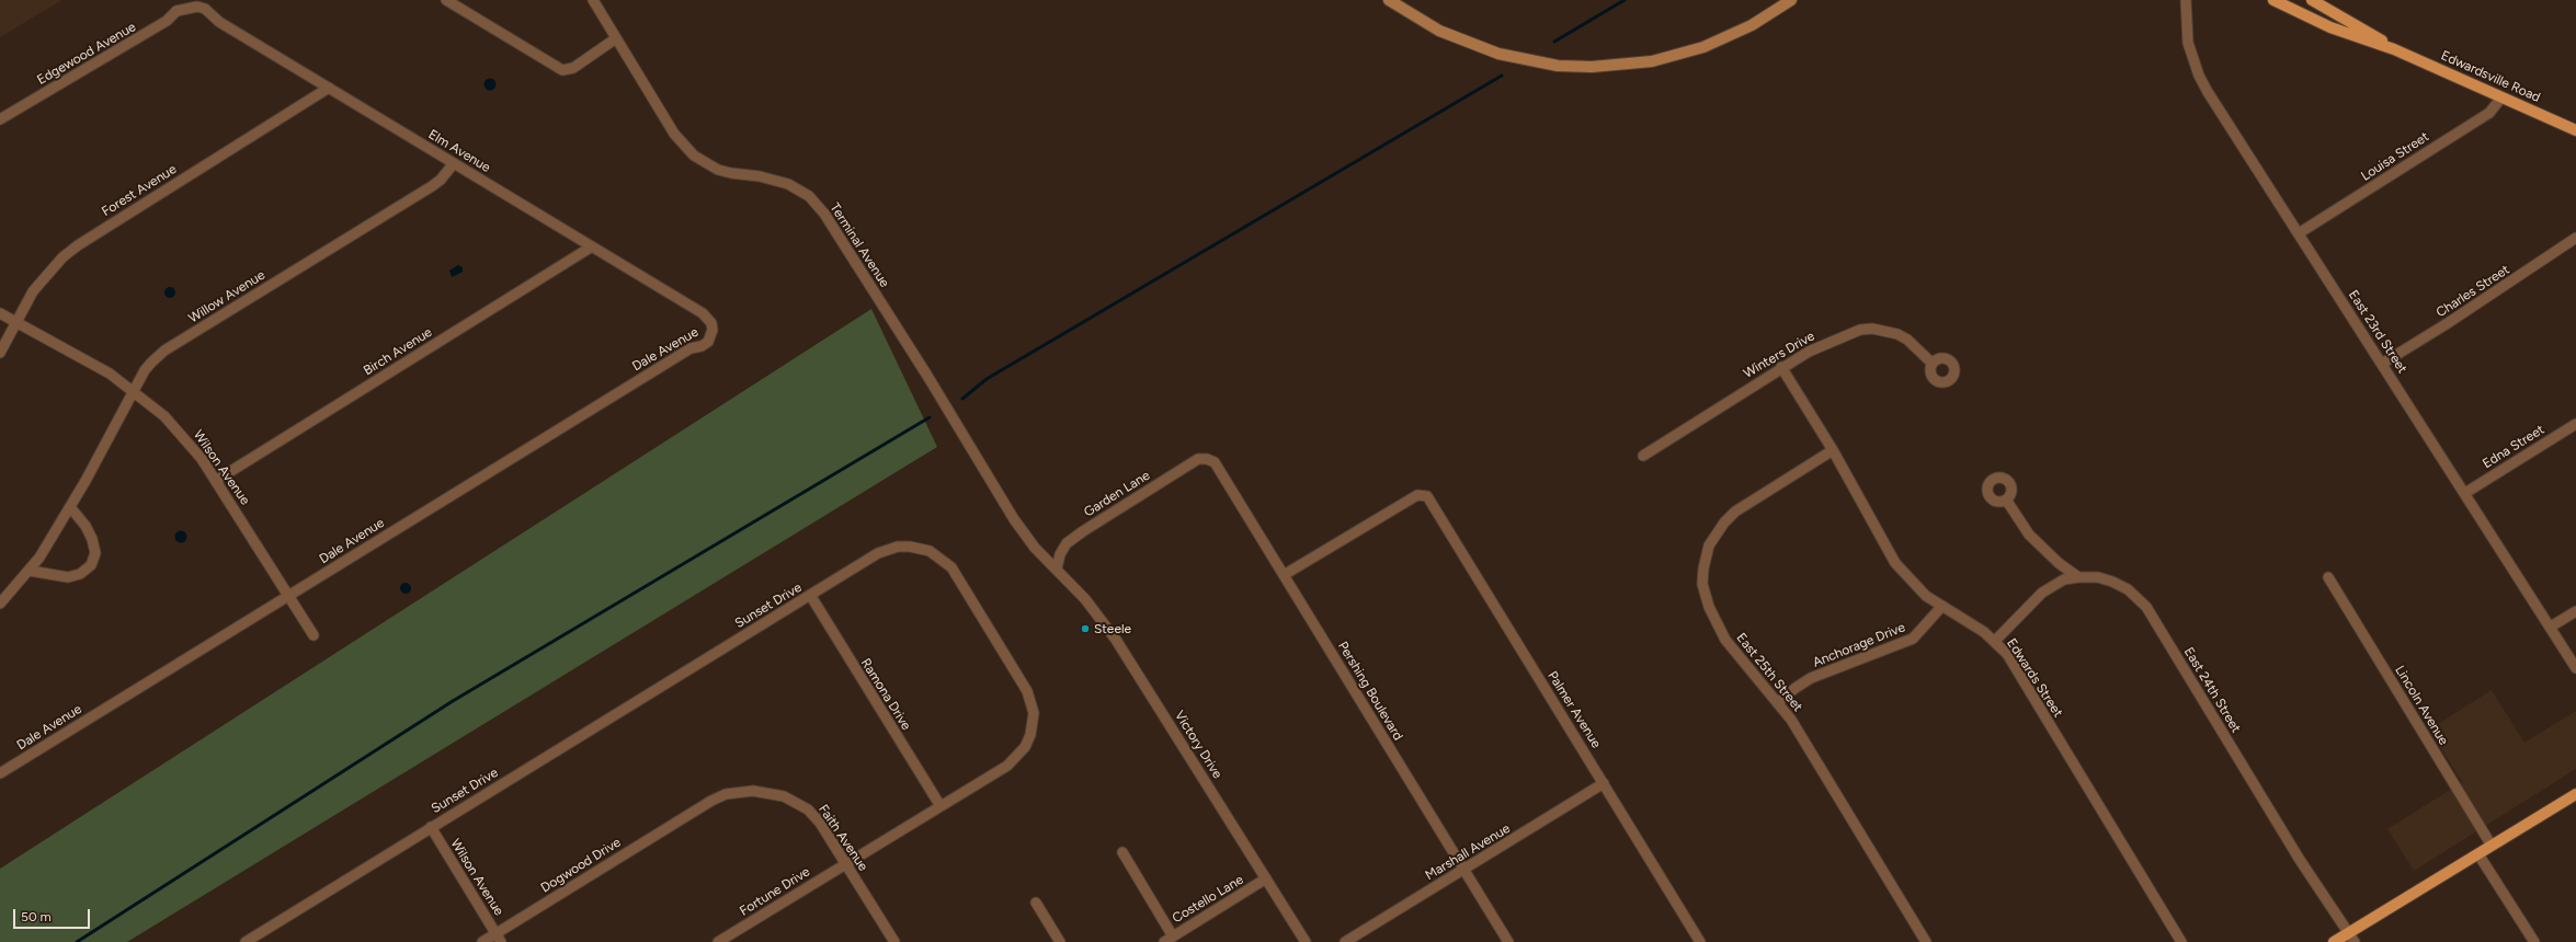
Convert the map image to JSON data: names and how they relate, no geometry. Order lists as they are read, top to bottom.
{
  "streets": {
    "main road": ["Edwardsville Road"],
    "street": [
      "Edgewood Avenue",
      "Elm Avenue",
      "Louisa Street",
      "Forest Avenue",
      "Terminal Avenue",
      "Charles Street",
      "Willow Avenue",
      "East 23rd Street",
      "Dale Avenue",
      "Birch Avenue",
      "Winters Drive",
      "Edna Street",
      "Wilson Avenue",
      "Garden Lane",
      "Sunset Drive",
      "Anchorage Drive",
      "East 25th Street",
      "Edwards Street",
      "East 24th Street",
      "Pershing Boulevard",
      "Ramona Drive",
      "Lincoln Avenue",
      "Palmer Avenue",
      "Victory Drive",
      "Faith Avenue",
      "Marshall Avenue",
      "Dogwood Drive",
      "Fortune Drive",
      "Costello Lane"
    ]
  },
  "crossings": [
    ["Edgewood Avenue", "Elm Avenue"],
    ["Edwardsville Road", "Louisa Street"],
    ["Elm Avenue", "Forest Avenue"],
    ["Elm Avenue", "Willow Avenue"],
    ["Elm Avenue", "Dale Avenue"],
    ["Elm Avenue", "Birch Avenue"],
    ["Louisa Street", "East 23rd Street"],
    ["Forest Avenue", "Wilson Avenue"],
    ["Terminal Avenue", "Garden Lane"],
    ["Terminal Avenue", "Victory Drive"],
    ["Charles Street", "East 23rd Street"],
    ["Willow Avenue", "Wilson Avenue"],
    ["East 23rd Street", "Edna Street"],
    ["Dale Avenue", "Wilson Avenue"],
    ["Birch Avenue", "Wilson Avenue"],
    ["Winters Drive", "Edwards Street"],
    ["Wilson Avenue", "Sunset Drive"],
    ["Wilson Avenue", "Dogwood Drive"],
    ["Garden Lane", "Pershing Boulevard"],
    ["Garden Lane", "Victory Drive"],
    ["Sunset Drive", "Ramona Drive"],
    ["Sunset Drive", "Faith Avenue"],
    ["Sunset Drive", "Fortune Drive"],
    ["Anchorage Drive", "East 25th Street"],
    ["Anchorage Drive", "Edwards Street"],
    ["East 25th Street", "Edwards Street"],
    ["Pershing Boulevard", "Palmer Avenue"],
    ["Pershing Boulevard", "Marshall Avenue"],
    ["Palmer Avenue", "Marshall Avenue"],
    ["Victory Drive", "Costello Lane"],
    ["Faith Avenue", "Dogwood Drive"],
    ["Faith Avenue", "Fortune Drive"]
  ],
  "places": ["Steele"],
  "scale_bar": "50 m"
}
